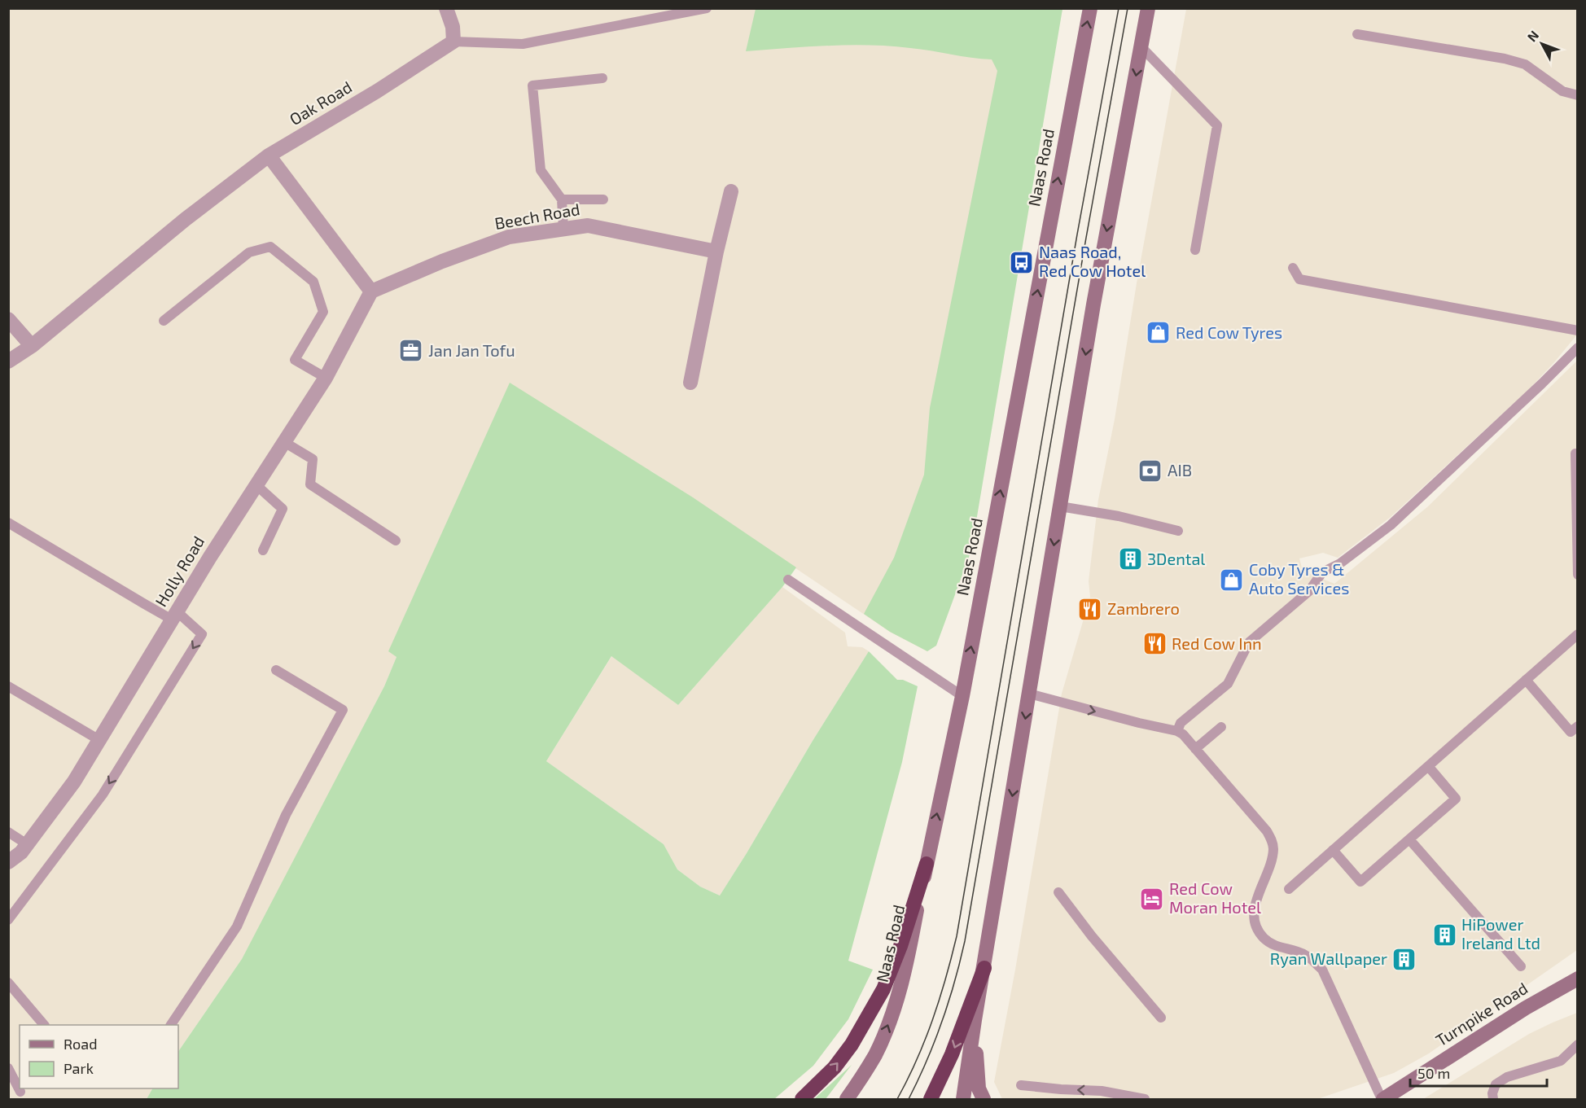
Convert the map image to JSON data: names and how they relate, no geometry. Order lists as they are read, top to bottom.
{
  "streets": {
    "main road": ["Naas Road", "Turnpike Road"],
    "street": ["Oak Road", "Beech Road", "Holly Road"]
  },
  "crossings": [
    ["Beech Road", "Holly Road"]
  ],
  "places": {
    "bus stop": ["Naas Road, Red Cow Hotel"],
    "shop": ["Red Cow Tyres", "Coby Tyres & Auto Services"],
    "office": ["Jan Jan Tofu"],
    "bank": ["AIB"],
    "building": ["3Dental", "HiPower Ireland Ltd", "Ryan Wallpaper"],
    "restaurant": ["Zambrero", "Red Cow Inn"],
    "hotel": ["Red Cow Moran Hotel"]
  },
  "legend": ["Road", "Park"],
  "scale_bar": "50 m",
  "north": "top left"
}
